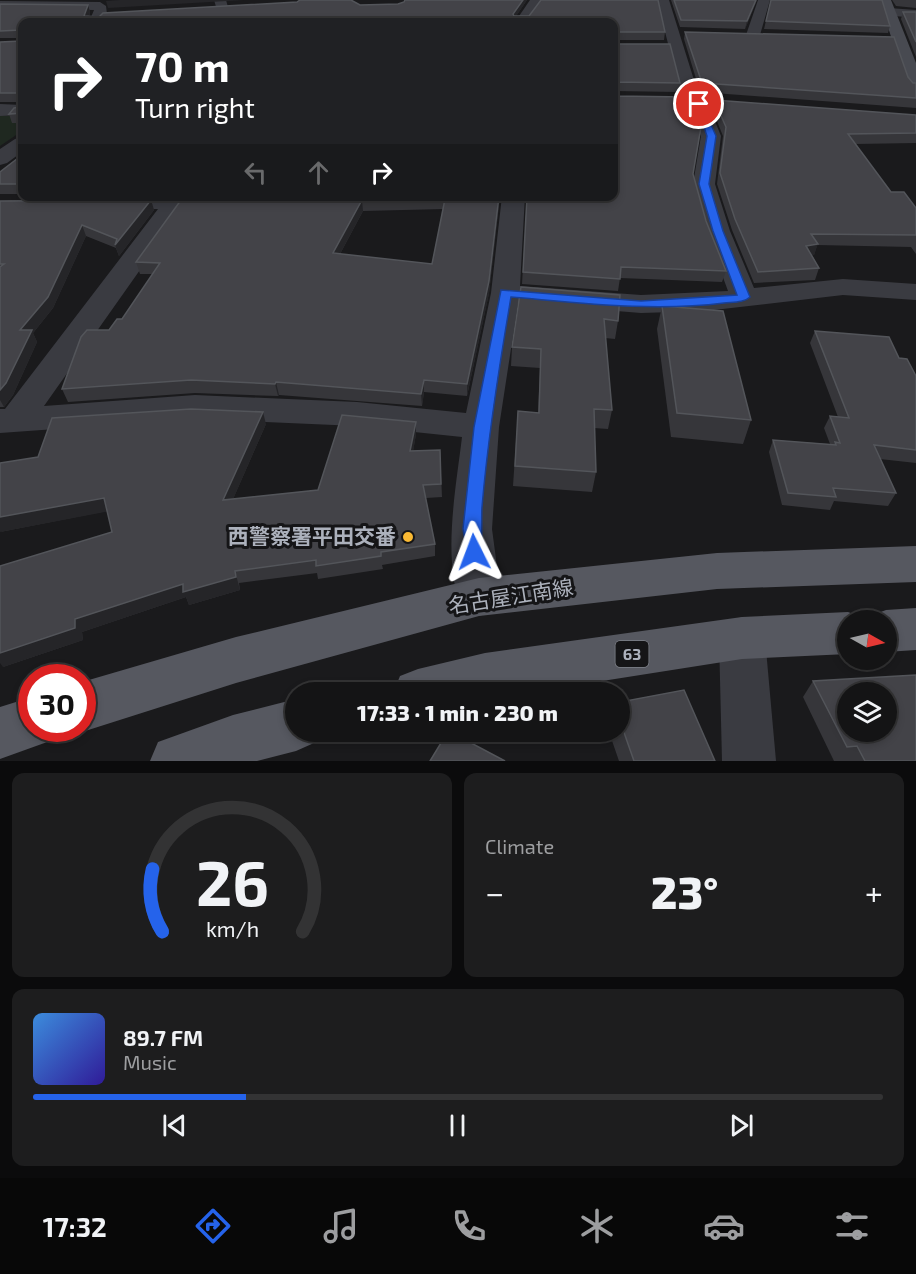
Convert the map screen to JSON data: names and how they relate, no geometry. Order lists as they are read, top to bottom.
{
  "streets": {
    "main road": ["名古屋江南線", "63"]
  },
  "places": ["西警察署平田交番"],
  "north": "right",
  "page": {
    "turn": ["70 m", "Turn right"],
    "limit": "30",
    "trip": "17:33 · 1 min · 230 m",
    "tile": "Climate",
    "heat": ["−", "23°", "+"],
    "song": ["89.7 FM", "Music"],
    "tabs": "17:32",
    "gauge": ["26", "km/h"]
  }
}
